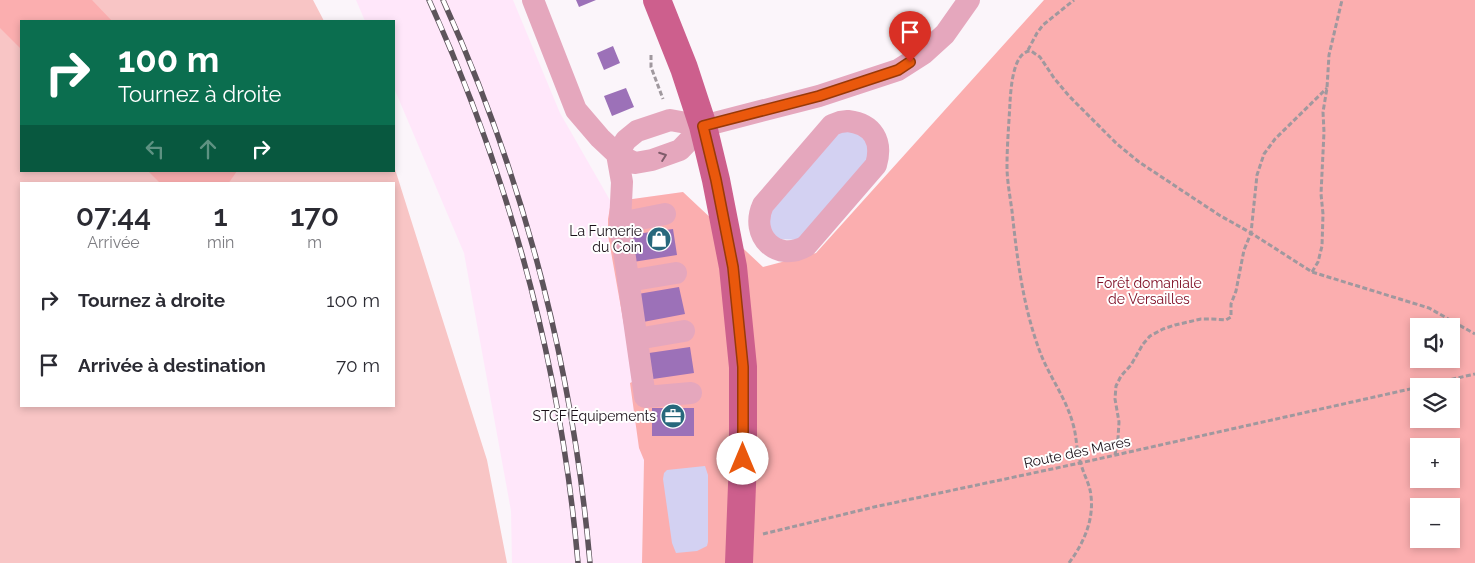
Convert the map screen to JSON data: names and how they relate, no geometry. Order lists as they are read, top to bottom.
{
  "streets": {
    "path": ["Route des Mares"]
  },
  "parks": ["Forêt domaniale de Versailles"],
  "places": {
    "shop": ["La Fumerie du Coin"],
    "office": ["STCF Équipements"]
  },
  "page": {
    "turn": ["100 m", "Tournez à droite"],
    "eta": [
      "07:44",
      "Arrivée",
      "1",
      "min",
      "170",
      "m"
    ],
    "list": [
      {
        "name": "Tournez à droite",
        "value": "100 m"
      },
      {
        "name": "Arrivée à destination",
        "value": "70 m"
      }
    ],
    "map_buttons": ["+", "−"]
  }
}
